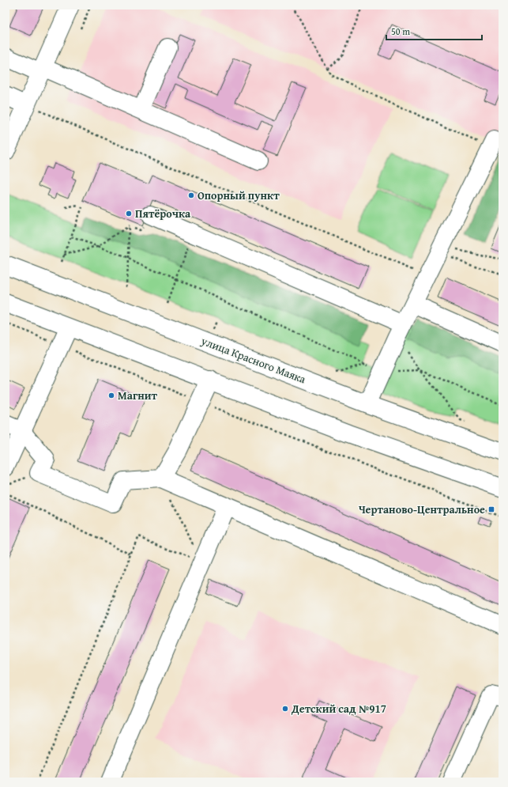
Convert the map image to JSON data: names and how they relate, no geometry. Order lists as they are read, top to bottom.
{
  "streets": {
    "street": ["улица Красного Маяка"]
  },
  "places": {
    "other": [
      "Опорный пункт",
      "Пятёрочка",
      "Магнит",
      "Детский сад №917"
    ],
    "transit": ["Чертаново-Центральное"]
  },
  "scale_bar": "50 m"
}
